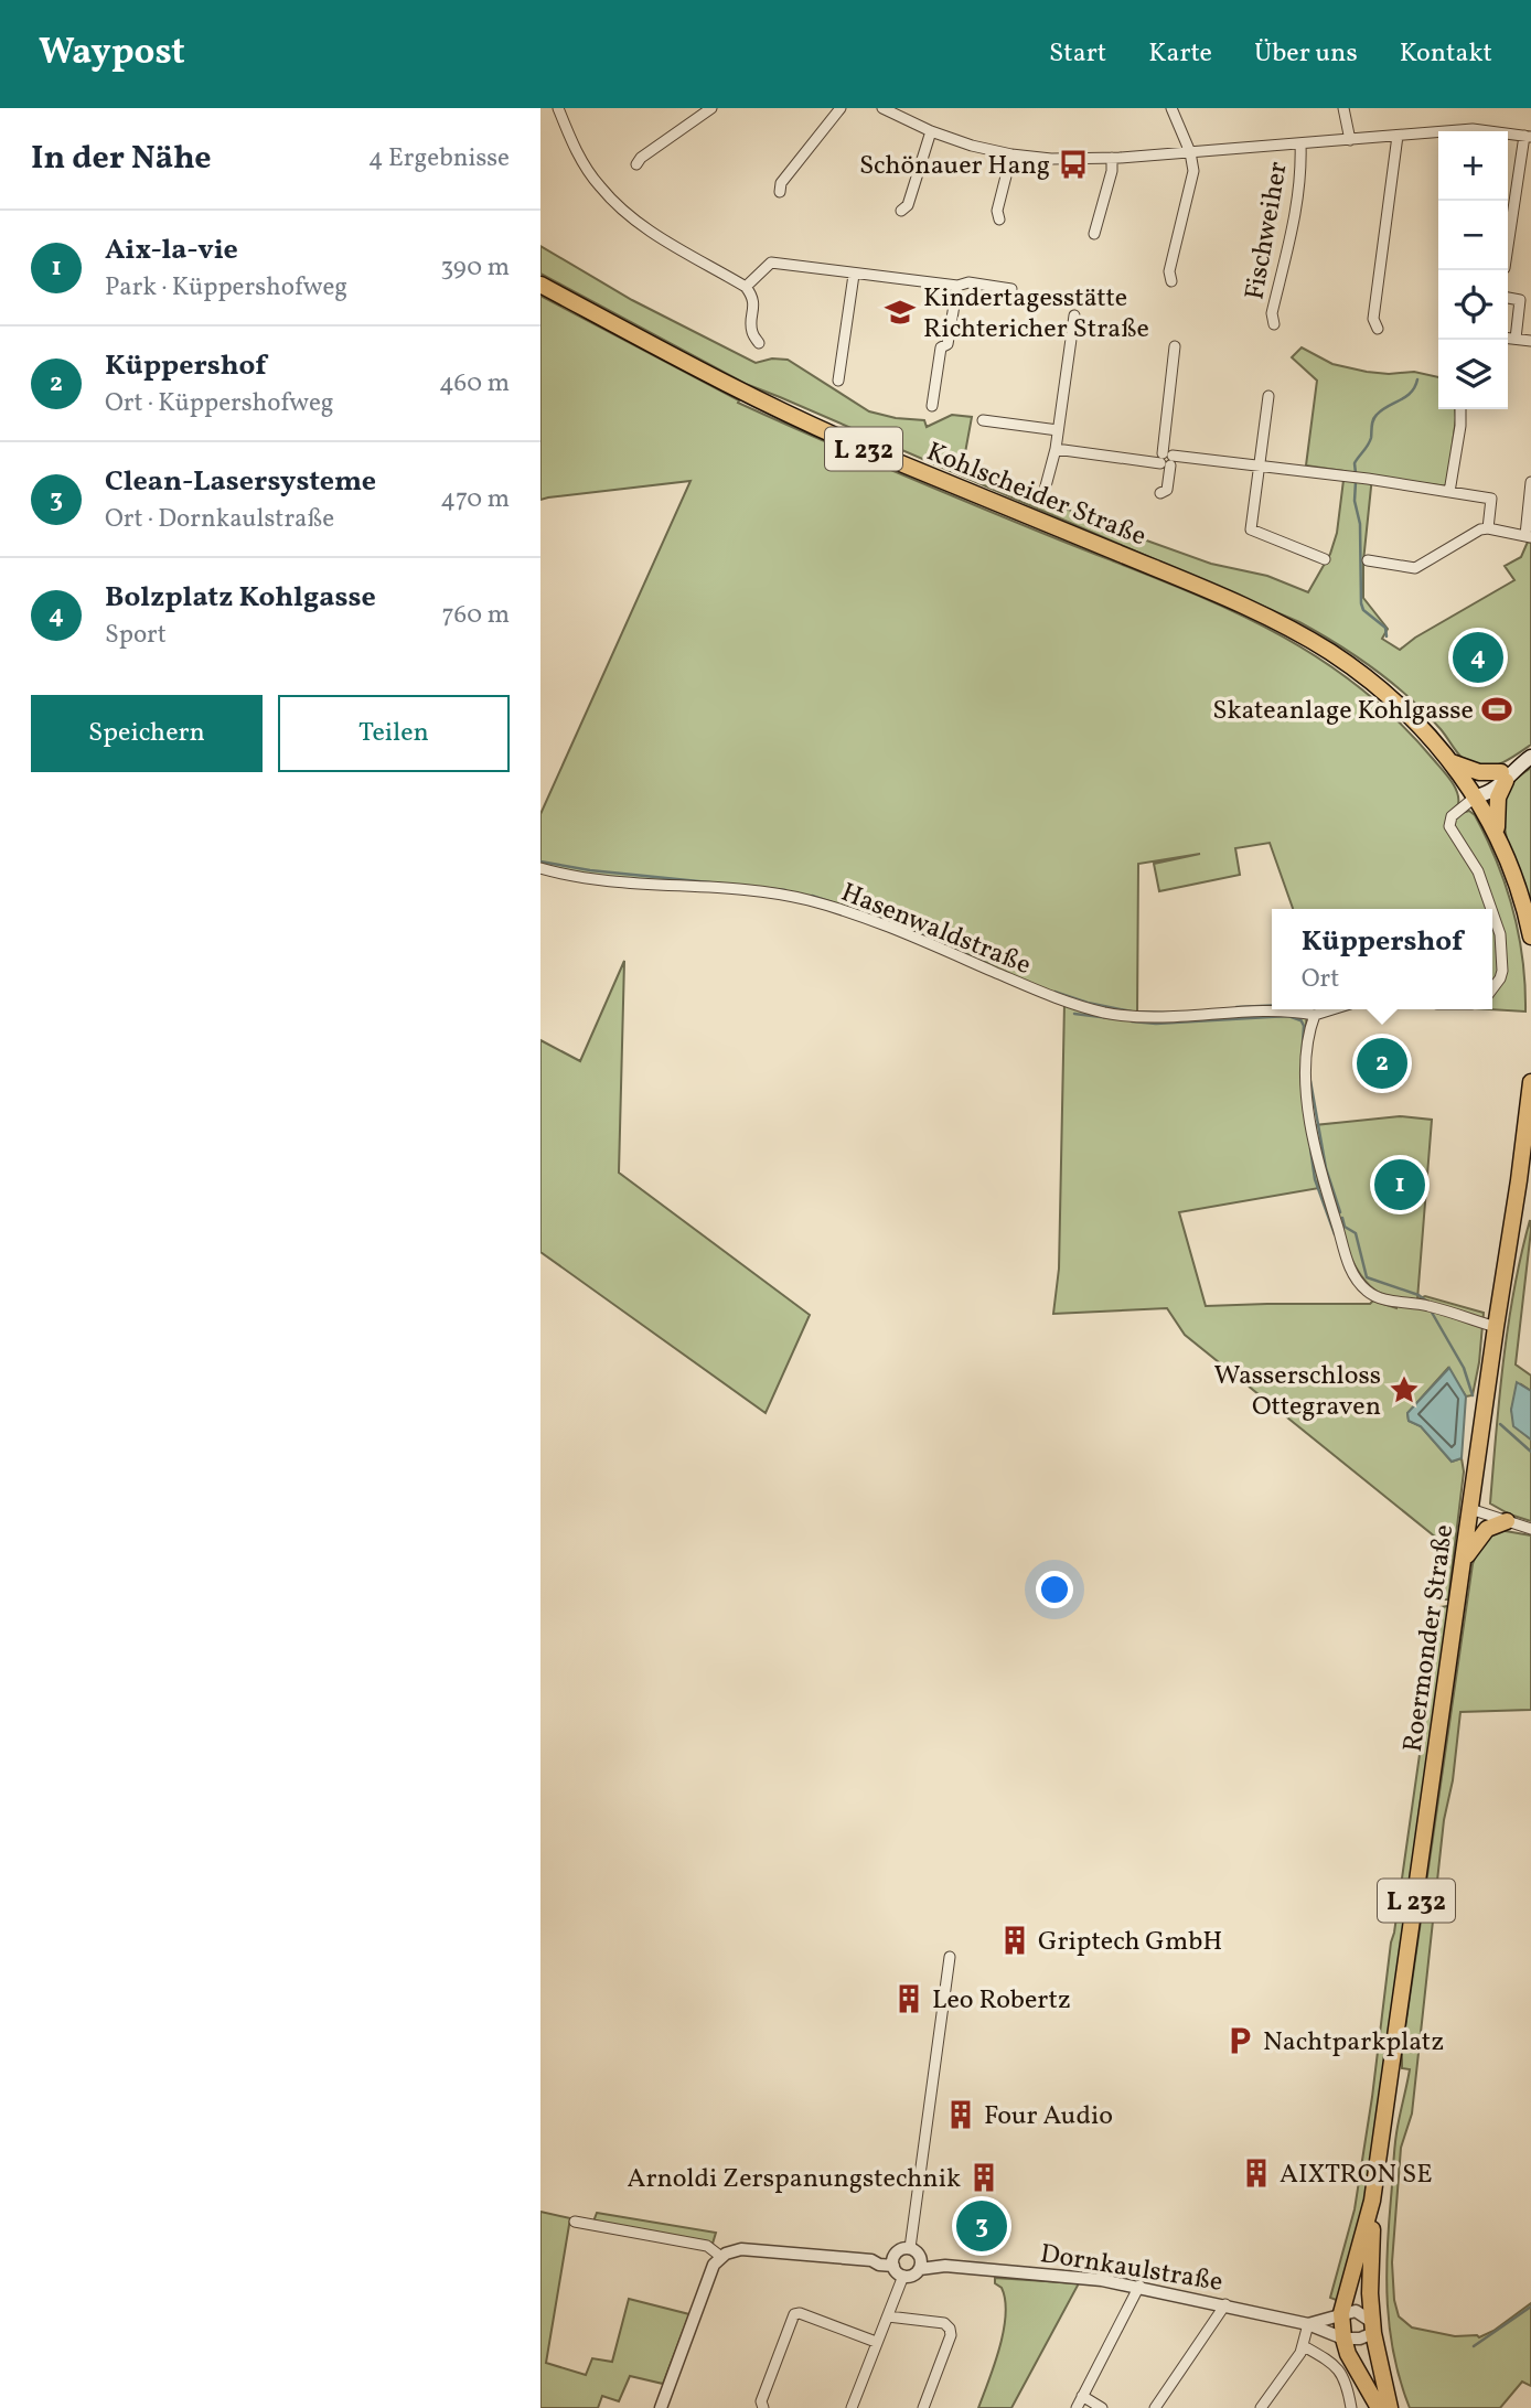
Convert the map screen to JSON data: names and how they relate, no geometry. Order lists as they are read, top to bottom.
{
  "streets": {
    "main road": ["L 232", "Kohlscheider Straße", "Roermonder Straße"],
    "street": ["Fischweiher", "Hasenwaldstraße", "Dornkaulstraße"]
  },
  "crossings": [
    ["L 232", "Kohlscheider Straße"],
    ["Roermonder Straße", "Dornkaulstraße"]
  ],
  "places": {
    "bus stop": ["Schönauer Hang"],
    "school or university": ["Kindertagesstätte Richtericher Straße"],
    "sports": ["Skateanlage Kohlgasse"],
    "place": ["Wasserschloss Ottegraven"],
    "building": [
      "Griptech GmbH",
      "Leo Robertz",
      "Four Audio",
      "AIXTRON SE",
      "Arnoldi Zerspanungstechnik"
    ],
    "parking": ["Nachtparkplatz"]
  },
  "page": {
    "header": "Waypost",
    "nav": [
      "Start",
      "Karte",
      "Über uns",
      "Kontakt"
    ],
    "heading": ["In der Nähe", "4 Ergebnisse"],
    "map_buttons": ["+", "−"],
    "list": [
      {
        "mark": "1",
        "name": "Aix-la-vie",
        "note": "Park · Küppershofweg",
        "value": "390 m"
      },
      {
        "mark": "2",
        "name": "Küppershof",
        "note": "Ort · Küppershofweg",
        "value": "460 m"
      },
      {
        "mark": "3",
        "name": "Clean-Lasersysteme",
        "note": "Ort · Dornkaulstraße",
        "value": "470 m"
      },
      {
        "mark": "4",
        "name": "Bolzplatz Kohlgasse",
        "note": "Sport",
        "value": "760 m"
      }
    ],
    "pins": [
      "4",
      "2",
      "1",
      "3"
    ],
    "buttons": ["Speichern", "Teilen"],
    "popup": ["Küppershof", "Ort"]
  }
}
